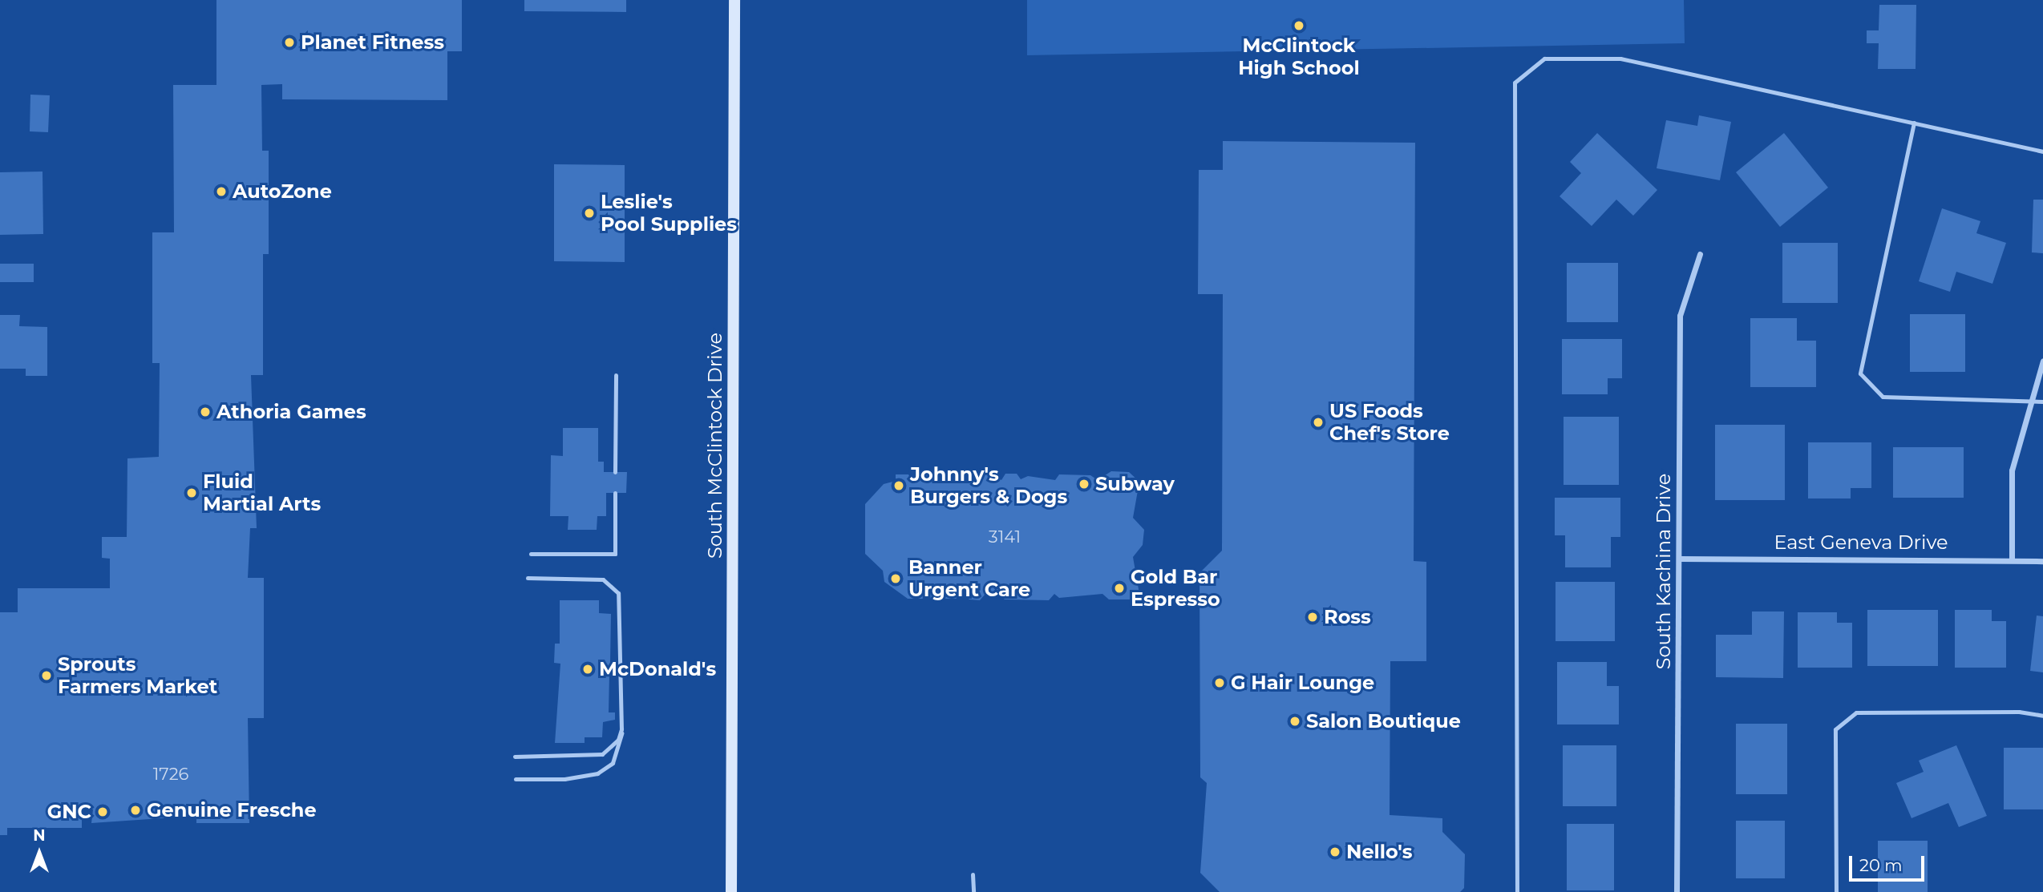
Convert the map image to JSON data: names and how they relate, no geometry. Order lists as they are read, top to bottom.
{
  "streets": {
    "main road": ["South McClintock Drive"],
    "street": ["East Geneva Drive", "South Kachina Drive"]
  },
  "crossings": [
    ["East Geneva Drive", "South Kachina Drive"]
  ],
  "places": [
    "McClintock High School",
    "Planet Fitness",
    "AutoZone",
    "Leslie's Pool Supplies",
    "Athoria Games",
    "US Foods Chef's Store",
    "Subway",
    "Johnny's Burgers & Dogs",
    "Fluid Martial Arts",
    "Banner Urgent Care",
    "Gold Bar Espresso",
    "Ross",
    "McDonald's",
    "Sprouts Farmers Market",
    "G Hair Lounge",
    "Salon Boutique",
    "Genuine Fresche",
    "GNC",
    "Nello's"
  ],
  "house_numbers": ["3141", "1726"],
  "scale_bar": "20 m",
  "north": "top"
}
